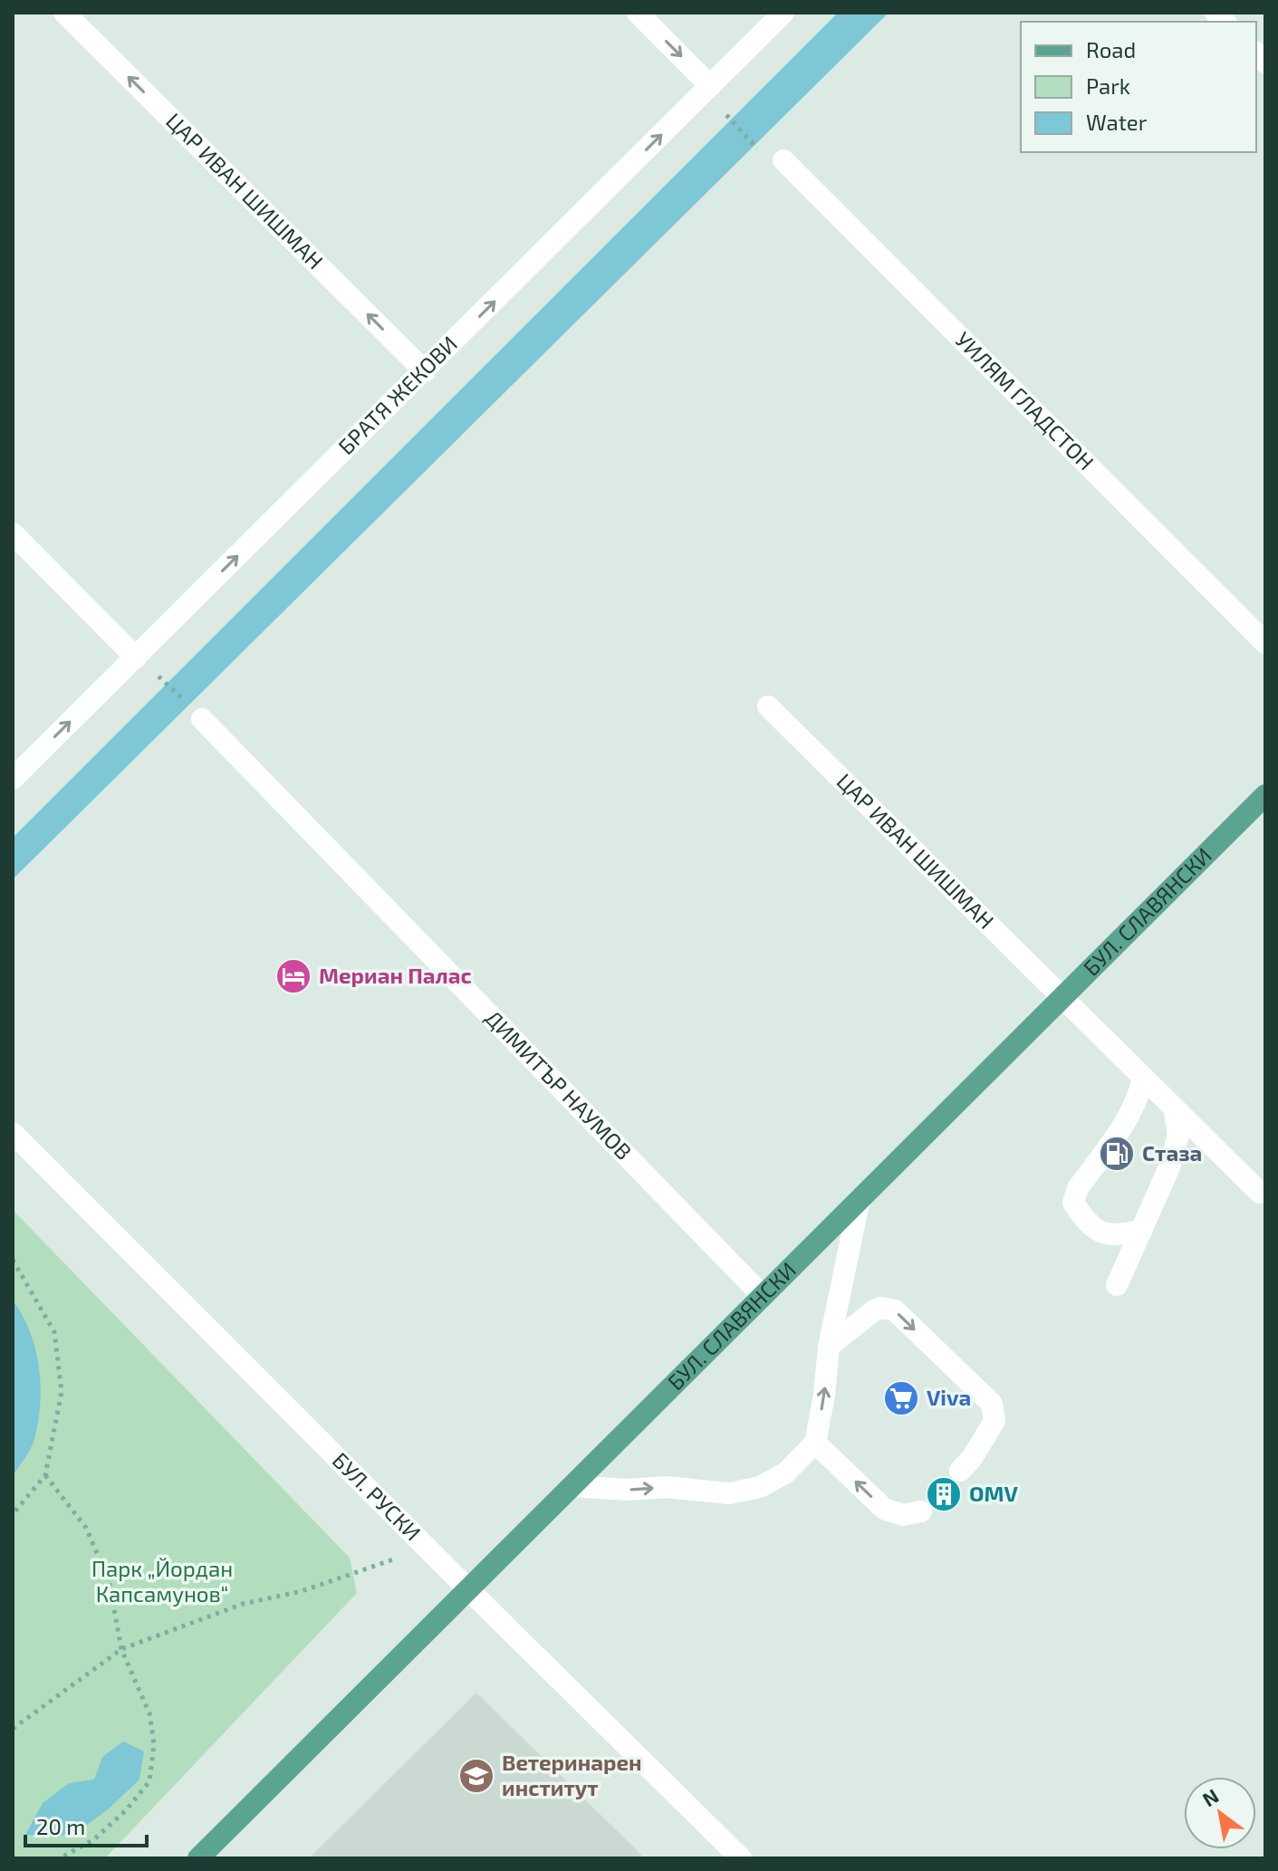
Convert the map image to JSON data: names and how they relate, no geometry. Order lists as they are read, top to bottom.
{
  "streets": {
    "main road": ["БУЛ. СЛАВЯНСКИ"],
    "street": [
      "ЦАР ИВАН ШИШМАН",
      "БРАТЯ ЖЕКОВИ",
      "УИЛЯМ ГЛАДСТОН",
      "ДИМИТЪР НАУМОВ",
      "БУЛ. РУСКИ"
    ]
  },
  "crossings": [
    ["ЦАР ИВАН ШИШМАН", "БРАТЯ ЖЕКОВИ"],
    ["ЦАР ИВАН ШИШМАН", "БУЛ. СЛАВЯНСКИ"],
    ["БУЛ. СЛАВЯНСКИ", "ДИМИТЪР НАУМОВ"],
    ["БУЛ. СЛАВЯНСКИ", "БУЛ. РУСКИ"]
  ],
  "one_way": ["ЦАР ИВАН ШИШМАН", "БРАТЯ ЖЕКОВИ"],
  "parks": ["Парк „Йордан Капсамунов“"],
  "places": {
    "hotel": ["Мериан Палас"],
    "fuel station": ["Стаза"],
    "supermarket": ["Viva"],
    "building": ["OMV"],
    "school or university": ["Ветеринарен институт"]
  },
  "legend": ["Road", "Park", "Water"],
  "scale_bar": "20 m",
  "north": "top left"
}
